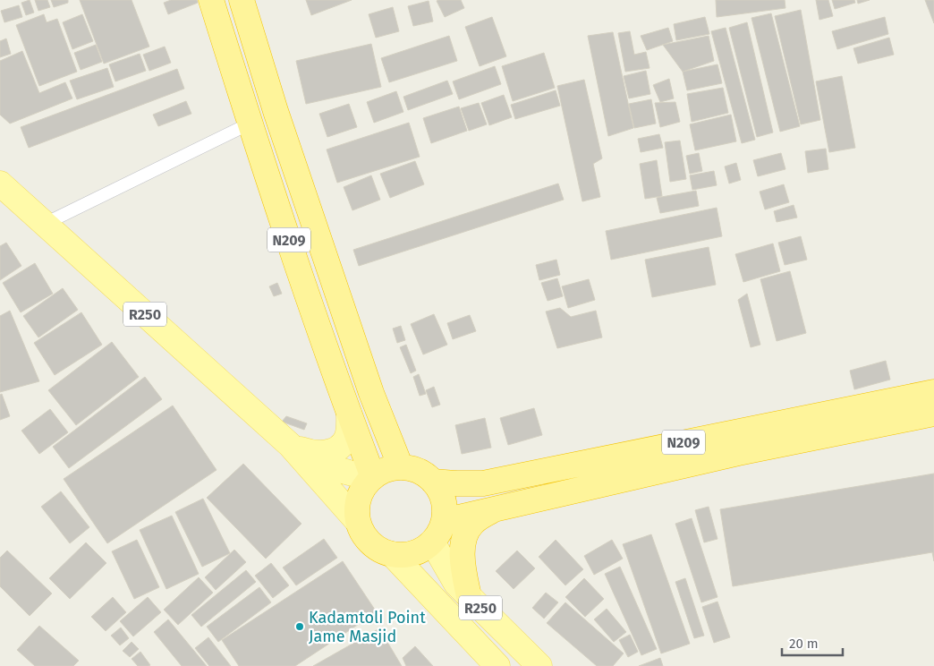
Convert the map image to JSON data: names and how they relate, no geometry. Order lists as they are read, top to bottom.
{
  "streets": {
    "highway": ["N209"],
    "main road": ["R250"]
  },
  "crossings": [
    ["N209", "R250"]
  ],
  "places": ["Kadamtoli Point Jame Masjid"],
  "scale_bar": "20 m"
}
